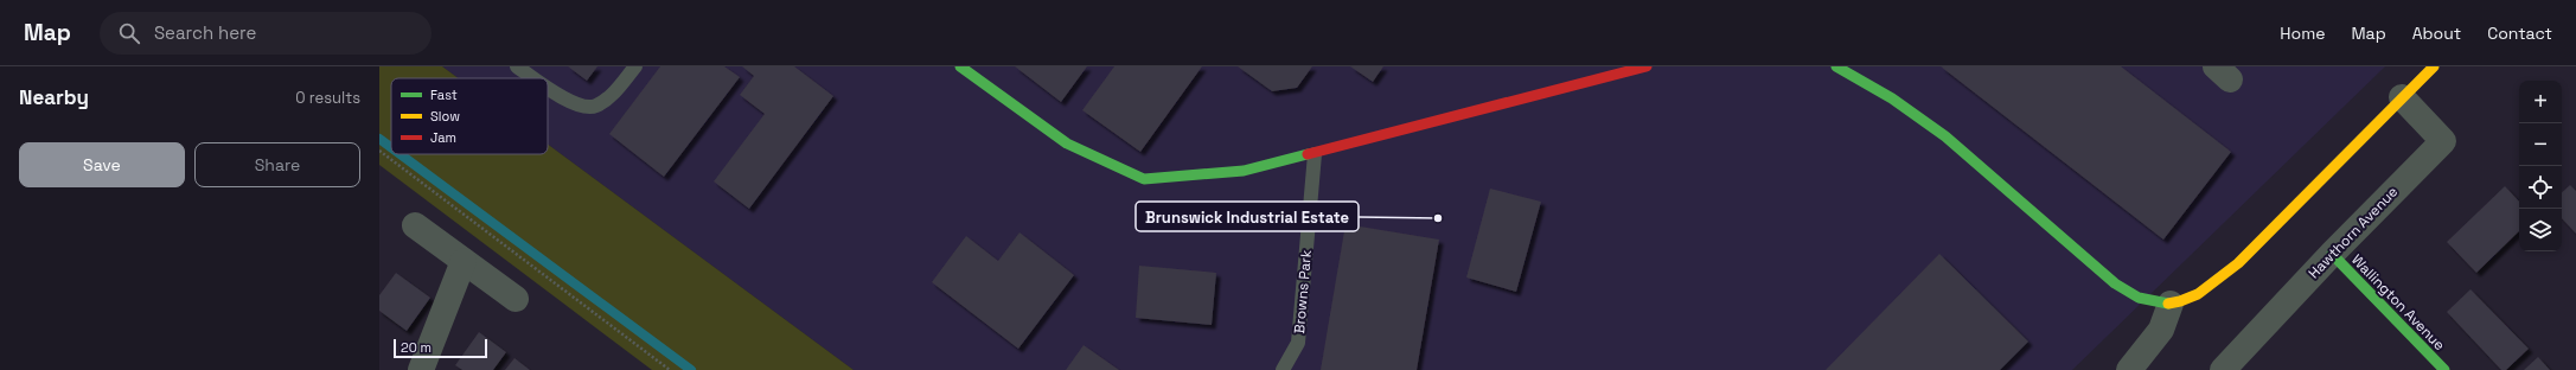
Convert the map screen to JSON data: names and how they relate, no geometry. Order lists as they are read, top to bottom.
{
  "streets": {
    "street": ["Hawthorn Avenue", "Wallington Avenue"],
    "lane": ["Browns Park"]
  },
  "crossings": [
    ["Hawthorn Avenue", "Wallington Avenue"]
  ],
  "places": ["Brunswick Industrial Estate"],
  "legend": ["Fast", "Slow", "Jam"],
  "scale_bar": "20 m",
  "page": {
    "header": "Map",
    "search": "Search here",
    "nav": [
      "Home",
      "Map",
      "About",
      "Contact"
    ],
    "heading": ["Nearby", "0 results"],
    "map_buttons": ["+", "−"],
    "buttons": ["Save", "Share"],
    "scale": "20 m"
  }
}
